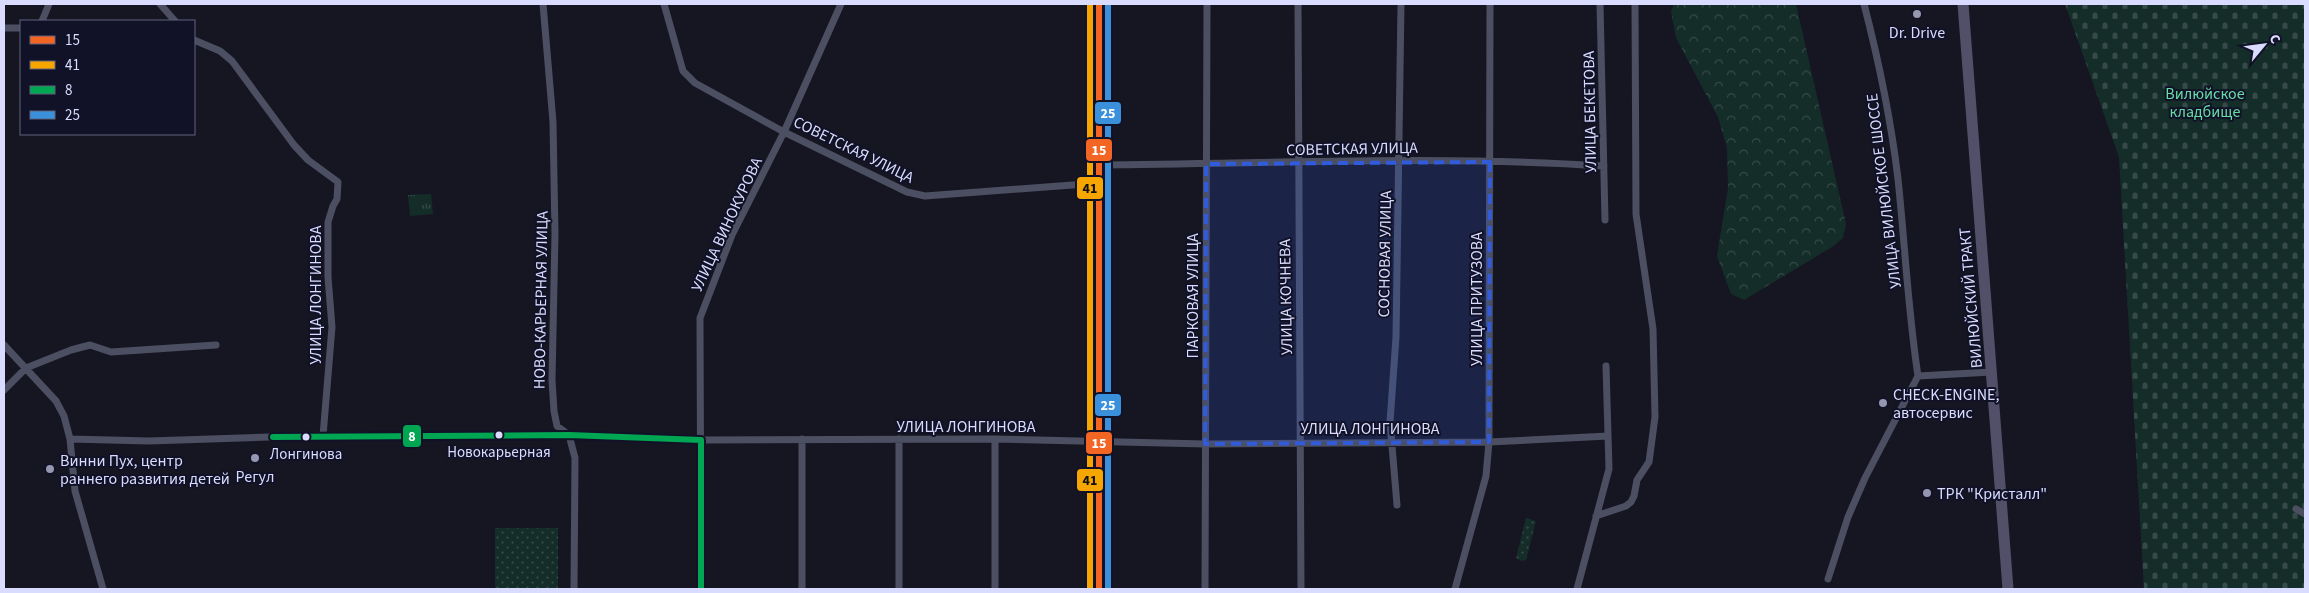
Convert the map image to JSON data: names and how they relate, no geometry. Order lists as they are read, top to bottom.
{
  "streets": {
    "main road": ["ВИЛЮЙСКИЙ ТРАКТ"],
    "street": [
      "УЛИЦА БЕКЕТОВА",
      "СОВЕТСКАЯ УЛИЦА",
      "УЛИЦА ВИЛЮЙСКОЕ ШОССЕ",
      "УЛИЦА ВИНОКУРОВА",
      "СОСНОВАЯ УЛИЦА",
      "УЛИЦА ЛОНГИНОВА",
      "ПАРКОВАЯ УЛИЦА",
      "УЛИЦА КОЧНЕВА",
      "УЛИЦА ПРИТУЗОВА",
      "НОВО-КАРЬЕРНАЯ УЛИЦА"
    ]
  },
  "crossings": [
    ["УЛИЦА БЕКЕТОВА", "СОВЕТСКАЯ УЛИЦА"],
    ["СОВЕТСКАЯ УЛИЦА", "УЛИЦА ВИНОКУРОВА"],
    ["СОВЕТСКАЯ УЛИЦА", "СОСНОВАЯ УЛИЦА"],
    ["СОВЕТСКАЯ УЛИЦА", "ПАРКОВАЯ УЛИЦА"],
    ["СОВЕТСКАЯ УЛИЦА", "УЛИЦА КОЧНЕВА"],
    ["СОВЕТСКАЯ УЛИЦА", "УЛИЦА ПРИТУЗОВА"],
    ["УЛИЦА ВИНОКУРОВА", "УЛИЦА ЛОНГИНОВА"],
    ["СОСНОВАЯ УЛИЦА", "УЛИЦА ЛОНГИНОВА"],
    ["УЛИЦА ЛОНГИНОВА", "ПАРКОВАЯ УЛИЦА"],
    ["УЛИЦА ЛОНГИНОВА", "УЛИЦА КОЧНЕВА"],
    ["УЛИЦА ЛОНГИНОВА", "УЛИЦА ПРИТУЗОВА"],
    ["УЛИЦА ЛОНГИНОВА", "НОВО-КАРЬЕРНАЯ УЛИЦА"]
  ],
  "parks": ["Вилюйское кладбище"],
  "places": [
    "Dr. Drive",
    "CHECK-ENGINE, автосервис",
    "Новокарьерная",
    "Лонгинова",
    "Регул",
    "Винни Пух, центр раннего развития детей",
    "ТРК \"Кристалл\""
  ],
  "lines": [
    "transit line 15",
    "transit line 41",
    "transit line 25",
    "transit line 8"
  ],
  "legend": [
    "15",
    "41",
    "8",
    "25"
  ],
  "north": "top right"
}
